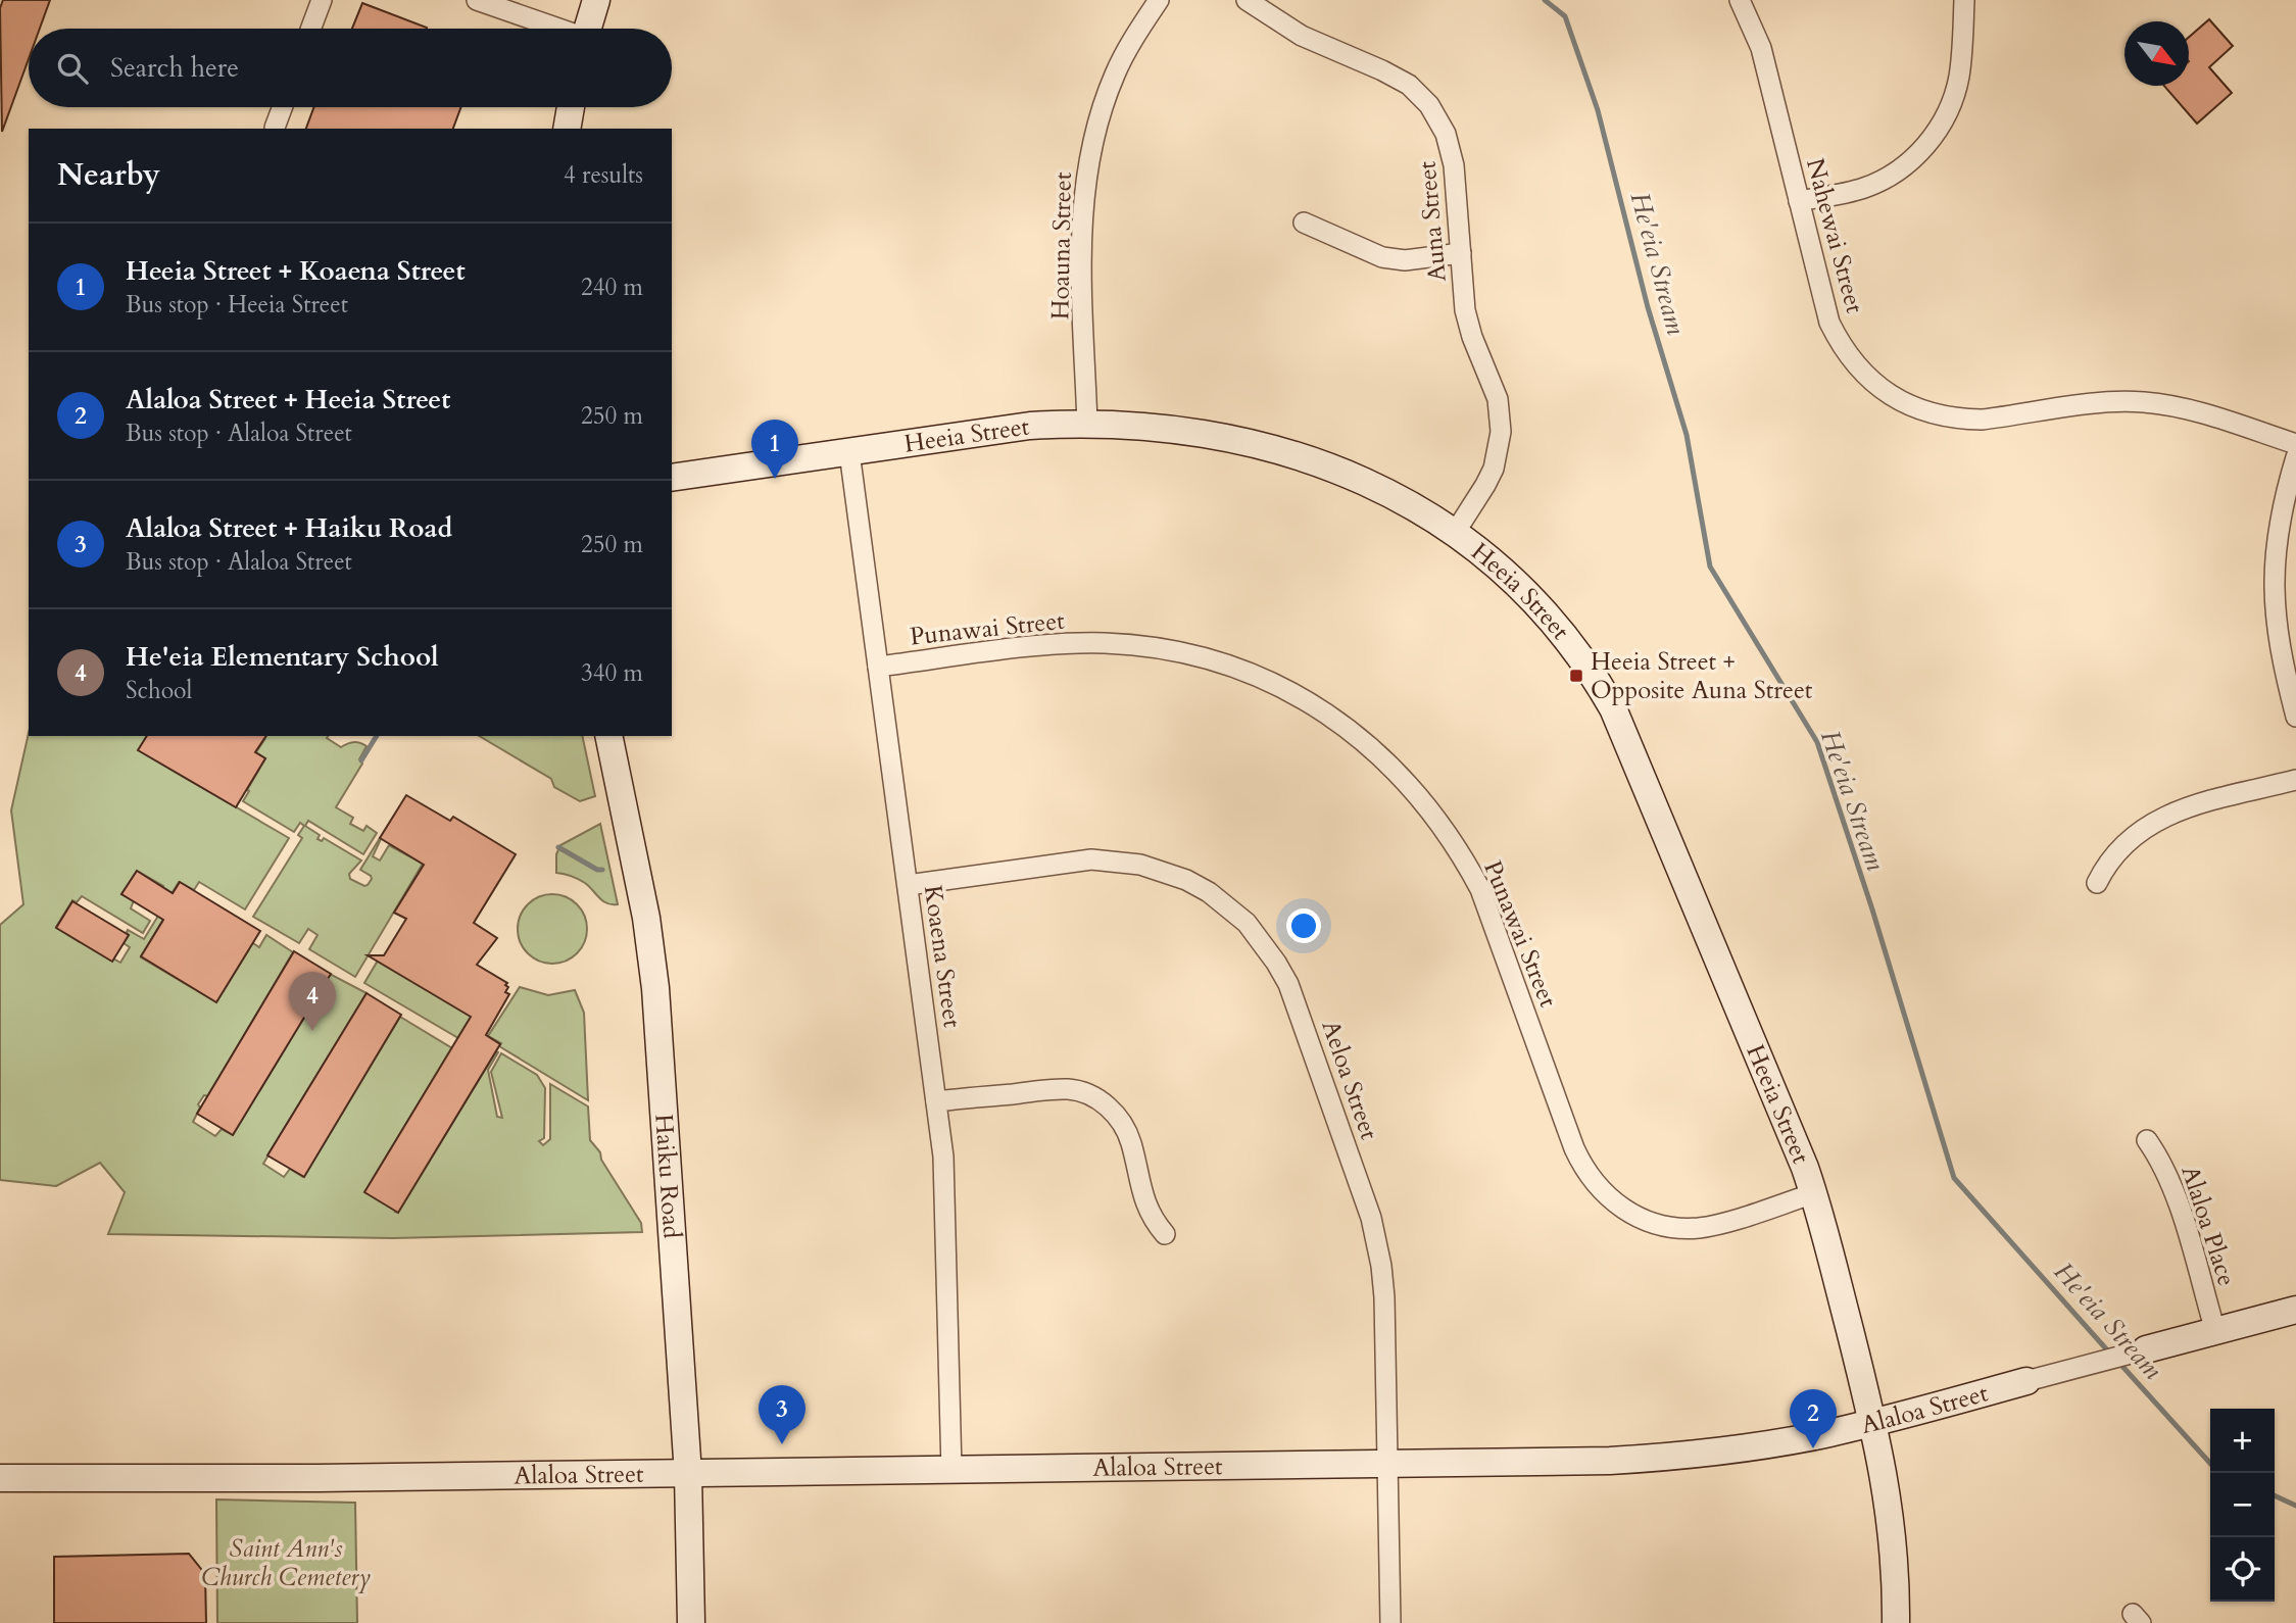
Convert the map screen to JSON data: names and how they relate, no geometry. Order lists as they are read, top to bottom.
{
  "streets": {
    "street": [
      "Auna Street",
      "Nahewai Street",
      "Hoauna Street",
      "Heeia Street",
      "Punawai Street",
      "Koaena Street",
      "Aeloa Street",
      "Haiku Road",
      "Alaloa Place",
      "Alaloa Street"
    ]
  },
  "crossings": [
    ["Auna Street", "Heeia Street"],
    ["Hoauna Street", "Heeia Street"],
    ["Heeia Street", "Punawai Street"],
    ["Heeia Street", "Koaena Street"],
    ["Heeia Street", "Alaloa Street"],
    ["Punawai Street", "Koaena Street"],
    ["Koaena Street", "Aeloa Street"],
    ["Koaena Street", "Alaloa Street"],
    ["Aeloa Street", "Alaloa Street"],
    ["Haiku Road", "Alaloa Street"],
    ["Alaloa Place", "Alaloa Street"]
  ],
  "water": ["He'eia Stream"],
  "parks": ["Saint Ann's Church Cemetery"],
  "places": {
    "transit": ["Heeia Street + Opposite Auna Street"]
  },
  "north": "bottom right",
  "page": {
    "search": "Search here",
    "heading": ["Nearby", "4 results"],
    "list": [
      {
        "mark": "1",
        "name": "Heeia Street + Koaena Street",
        "note": "Bus stop · Heeia Street",
        "value": "240 m"
      },
      {
        "mark": "2",
        "name": "Alaloa Street + Heeia Street",
        "note": "Bus stop · Alaloa Street",
        "value": "250 m"
      },
      {
        "mark": "3",
        "name": "Alaloa Street + Haiku Road",
        "note": "Bus stop · Alaloa Street",
        "value": "250 m"
      },
      {
        "mark": "4",
        "name": "He'eia Elementary School",
        "note": "School",
        "value": "340 m"
      }
    ],
    "pins": [
      "1",
      "4",
      "3",
      "2"
    ],
    "map_buttons": ["+", "−"]
  }
}
